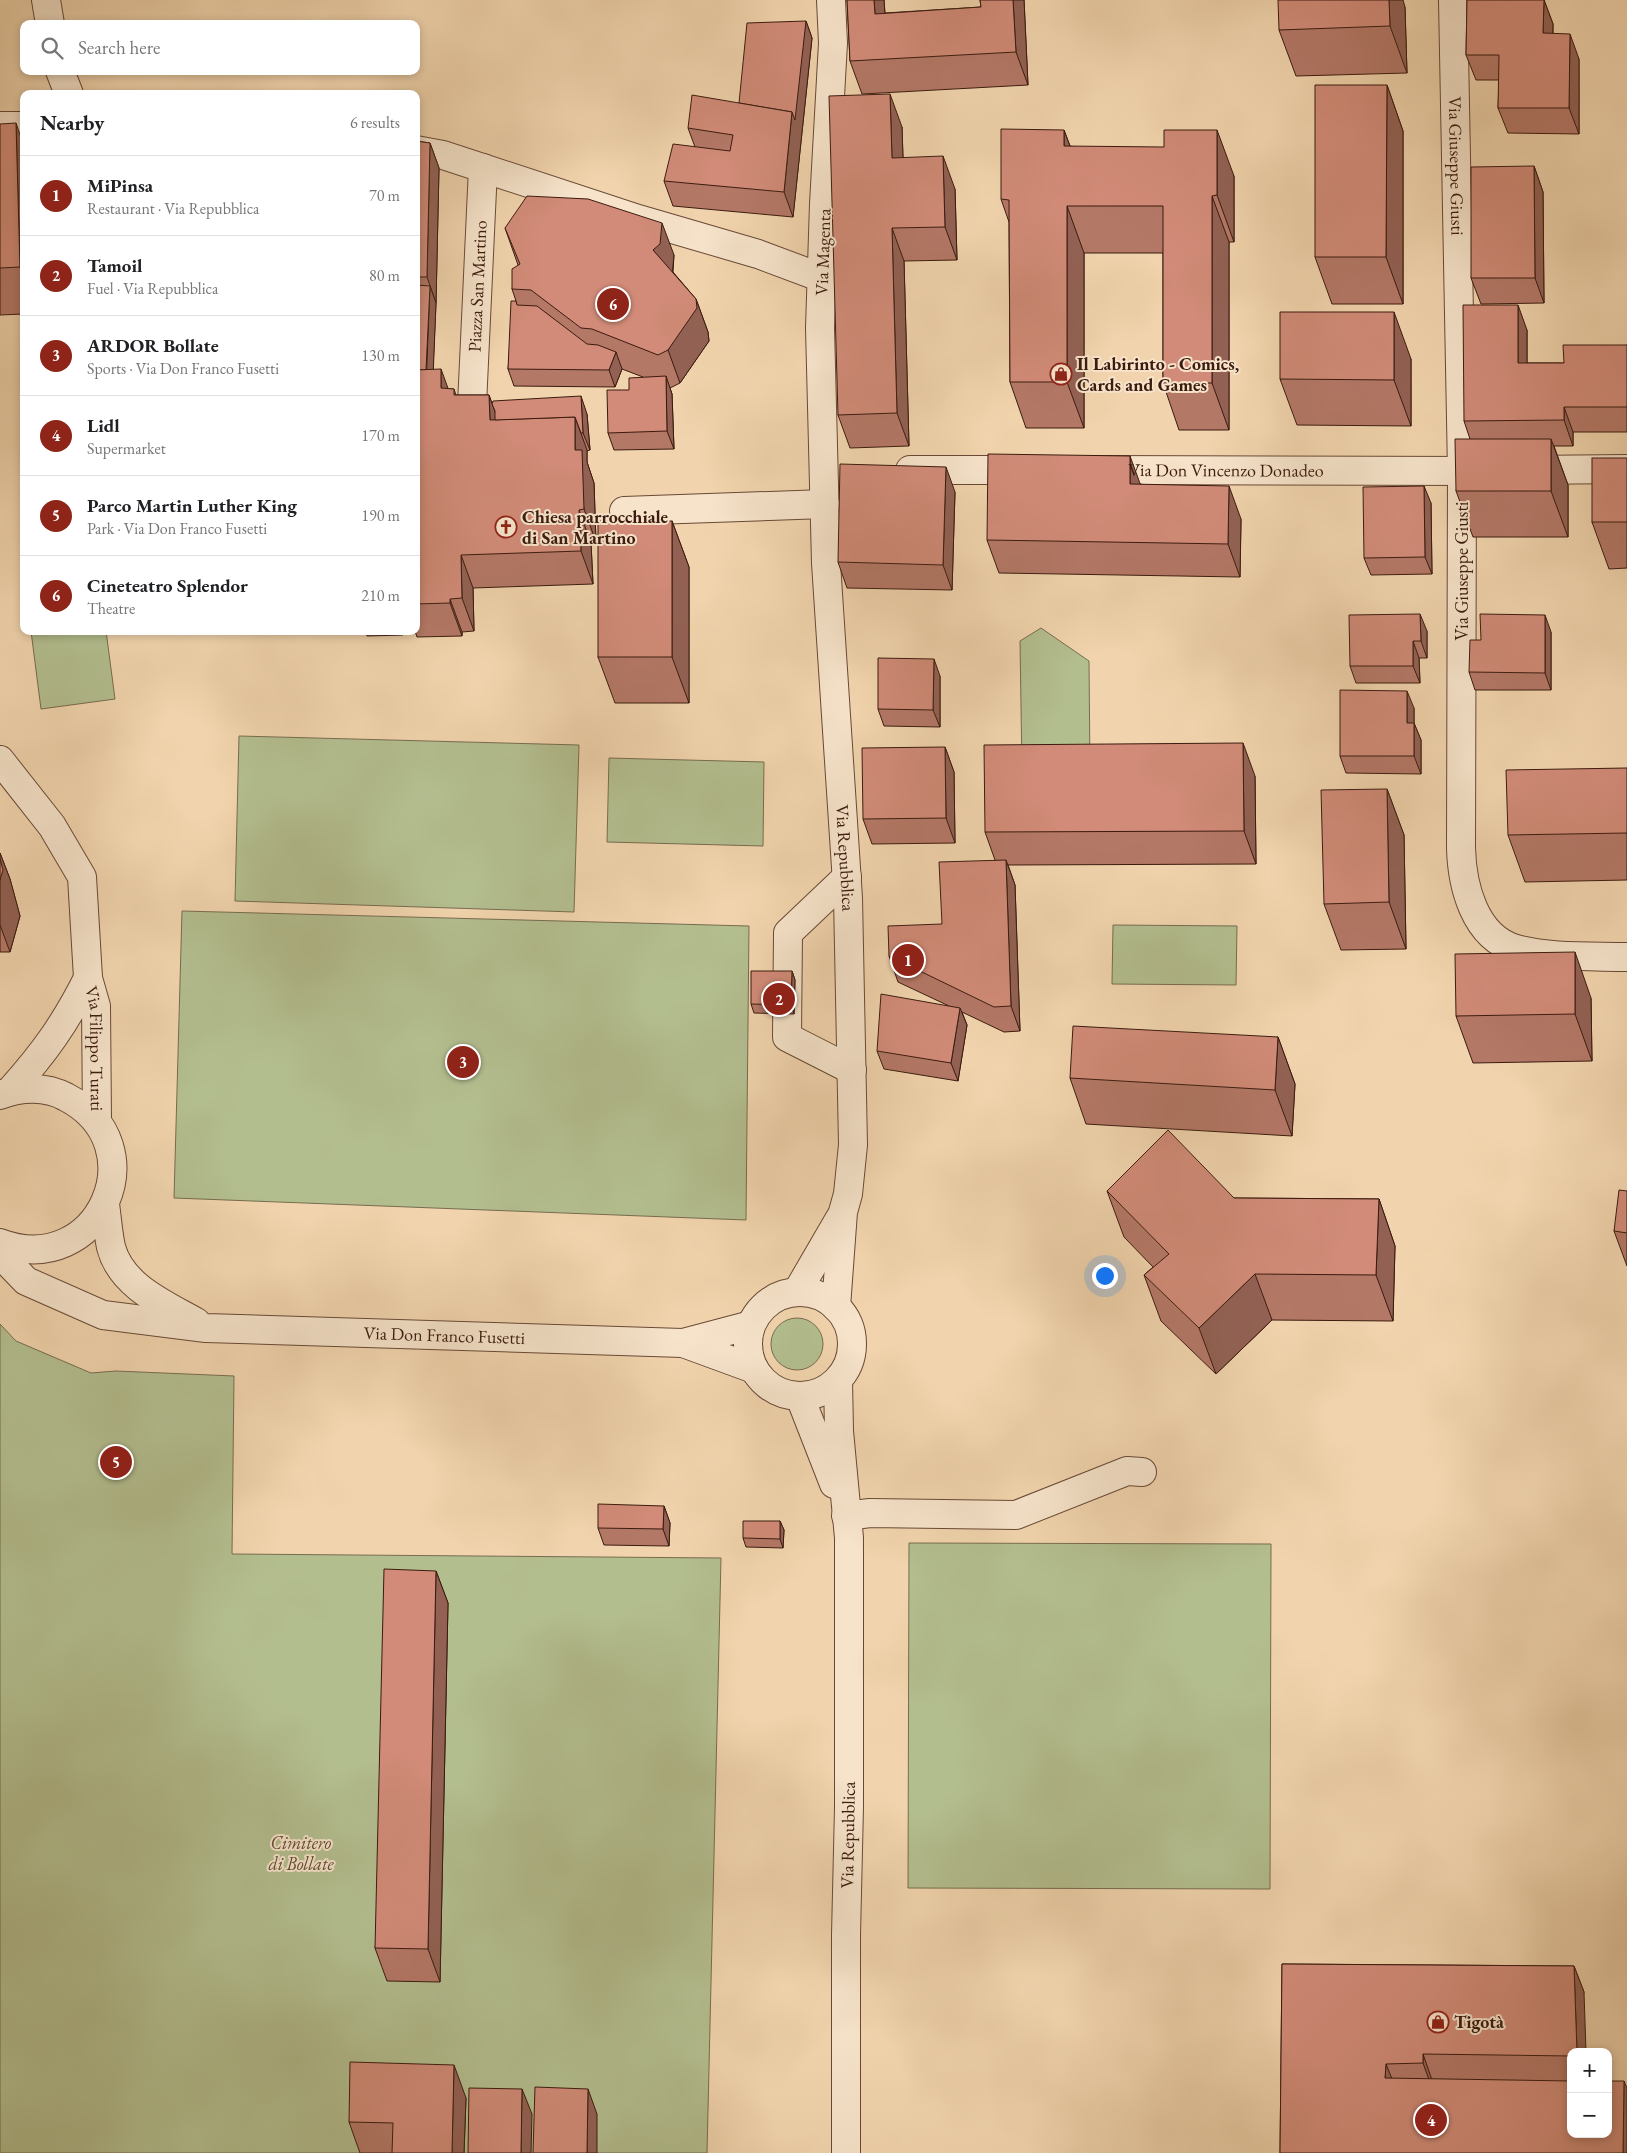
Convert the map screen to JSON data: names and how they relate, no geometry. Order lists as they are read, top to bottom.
{
  "streets": {
    "street": [
      "Via Giuseppe Giusti",
      "Via Magenta",
      "Piazza San Martino",
      "Via Don Vincenzo Donadeo",
      "Via Repubblica",
      "Via Filippo Turati",
      "Via Don Franco Fusetti"
    ]
  },
  "crossings": [
    ["Via Giuseppe Giusti", "Via Don Vincenzo Donadeo"],
    ["Via Magenta", "Via Repubblica"],
    ["Via Repubblica", "Via Don Franco Fusetti"]
  ],
  "parks": ["Cimitero di Bollate"],
  "places": {
    "shop": ["Il Labirinto - Comics, Cards and Games", "Tigotà"],
    "church": ["Chiesa parrocchiale di San Martino"]
  },
  "page": {
    "search": "Search here",
    "heading": ["Nearby", "6 results"],
    "list": [
      {
        "mark": "1",
        "name": "MiPinsa",
        "note": "Restaurant · Via Repubblica",
        "value": "70 m"
      },
      {
        "mark": "2",
        "name": "Tamoil",
        "note": "Fuel · Via Repubblica",
        "value": "80 m"
      },
      {
        "mark": "3",
        "name": "ARDOR Bollate",
        "note": "Sports · Via Don Franco Fusetti",
        "value": "130 m"
      },
      {
        "mark": "4",
        "name": "Lidl",
        "note": "Supermarket",
        "value": "170 m"
      },
      {
        "mark": "5",
        "name": "Parco Martin Luther King",
        "note": "Park · Via Don Franco Fusetti",
        "value": "190 m"
      },
      {
        "mark": "6",
        "name": "Cineteatro Splendor",
        "note": "Theatre",
        "value": "210 m"
      }
    ],
    "pins": [
      "6",
      "1",
      "2",
      "3",
      "5",
      "4"
    ],
    "map_buttons": ["+", "−"]
  }
}
